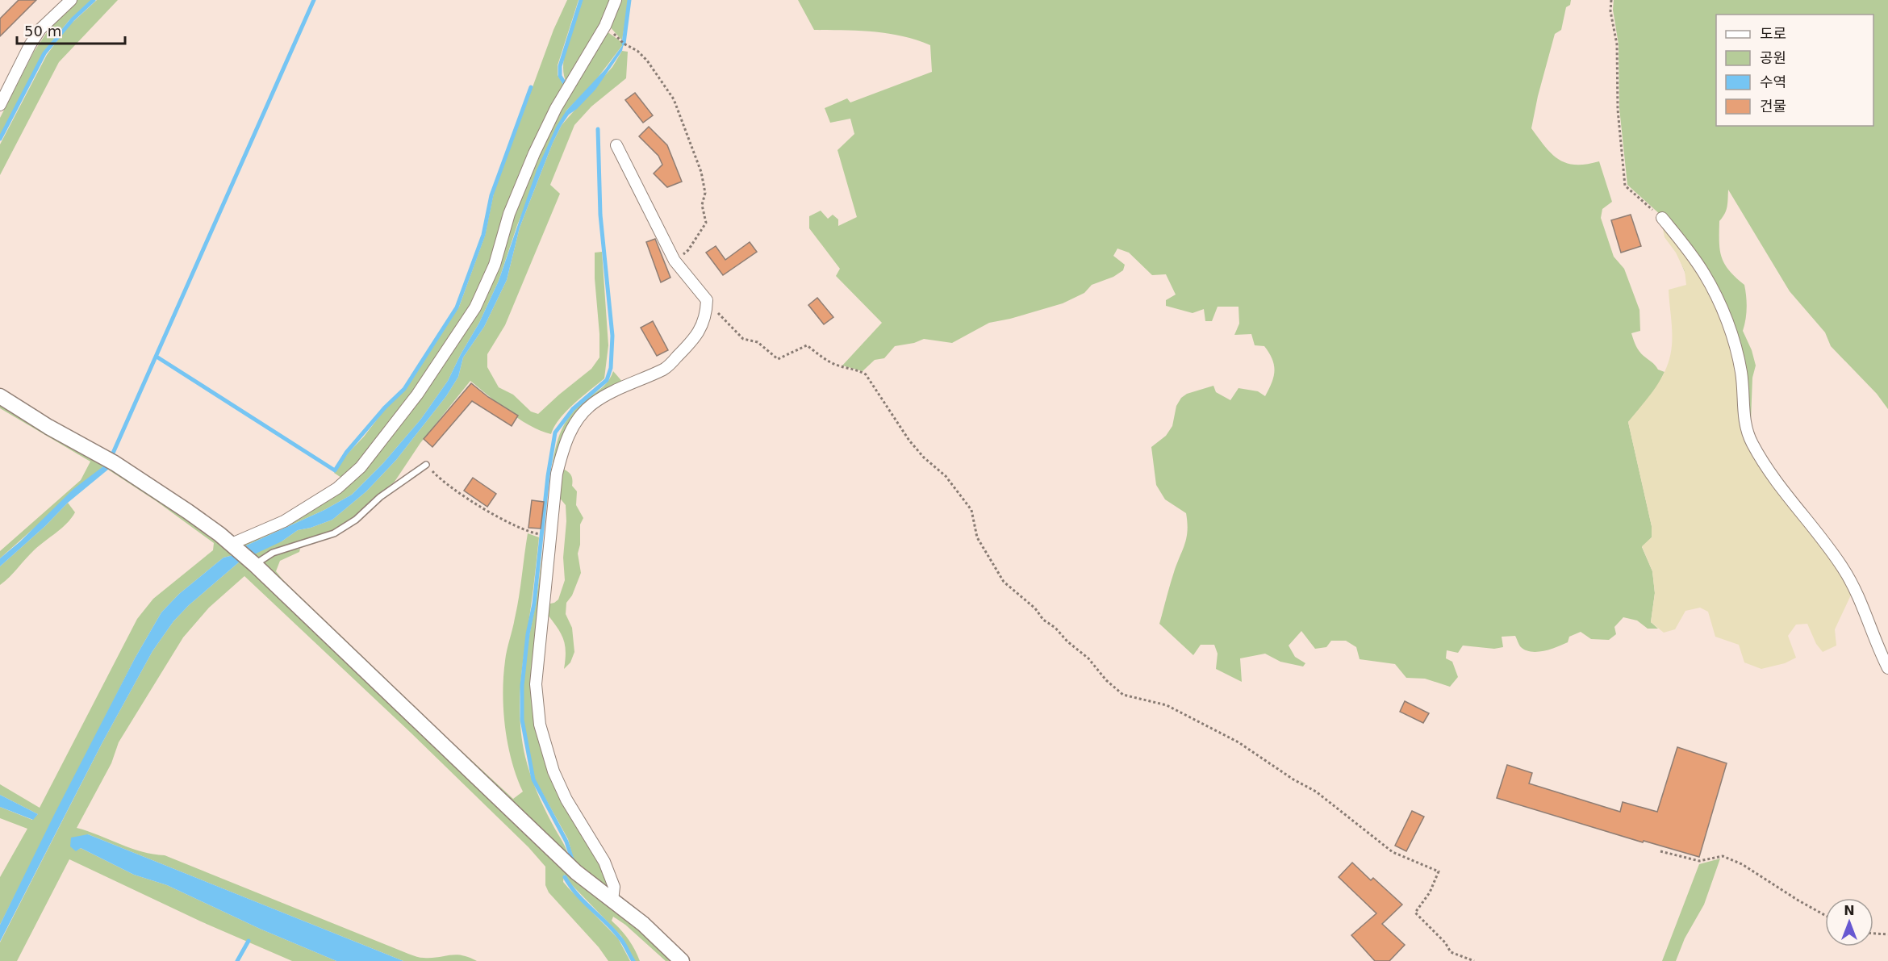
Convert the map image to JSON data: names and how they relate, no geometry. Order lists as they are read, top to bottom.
{
  "legend": [
    "도로",
    "공원",
    "수역",
    "건물"
  ],
  "scale_bar": "50 m",
  "north": "top"
}
